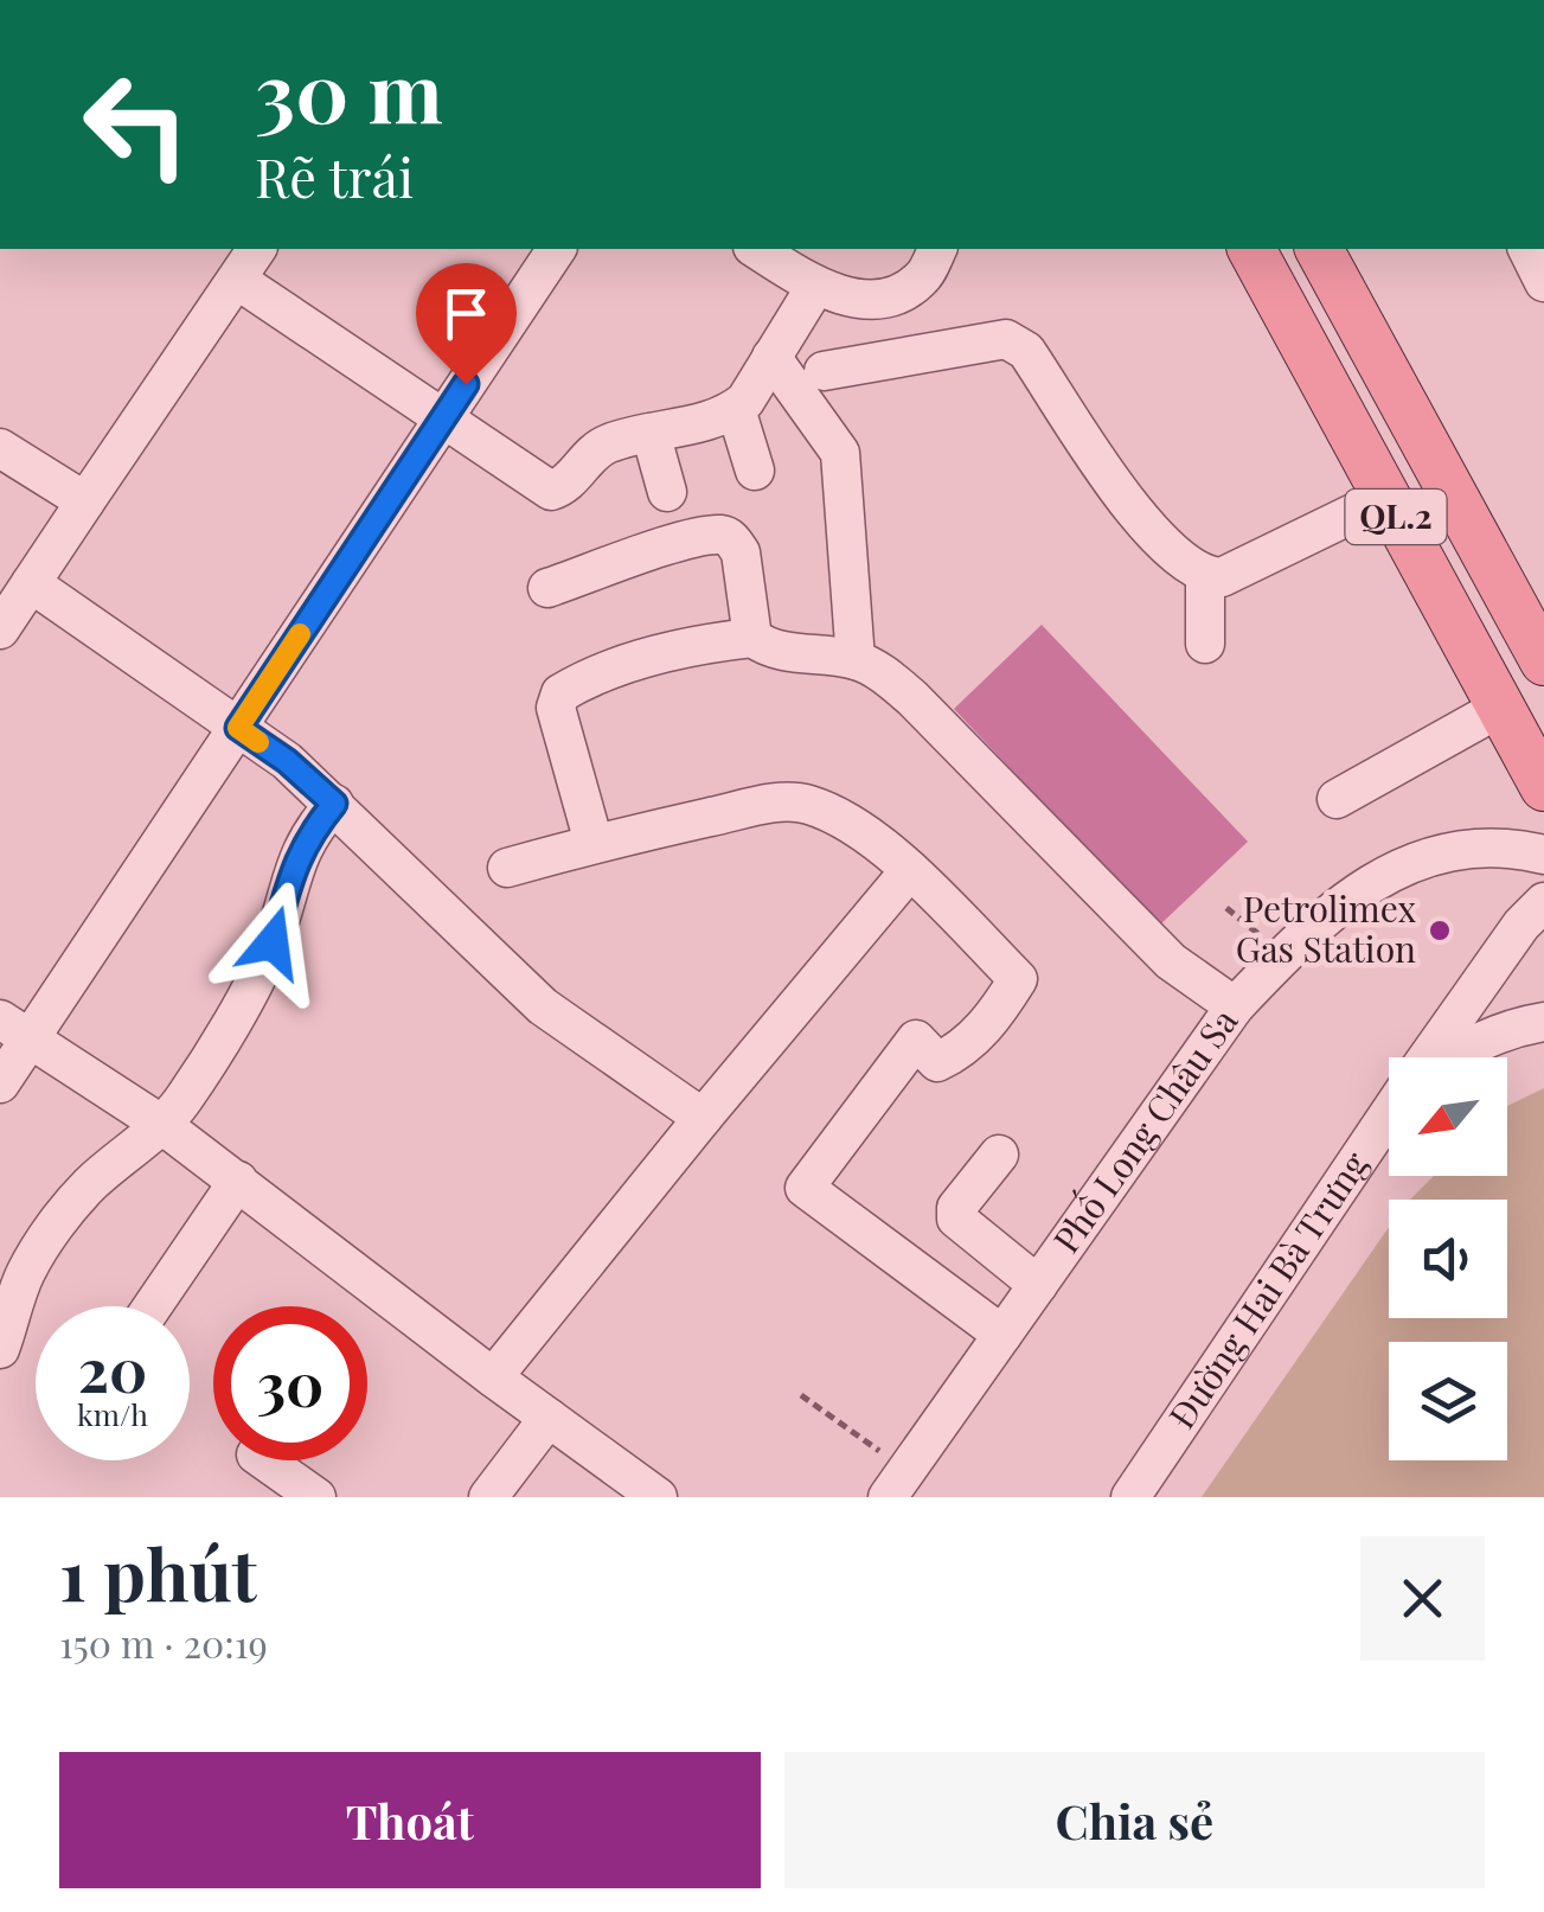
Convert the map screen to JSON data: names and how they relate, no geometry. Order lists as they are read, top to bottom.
{
  "streets": {
    "main road": ["QL.2"],
    "street": ["Phố Long Châu Sa", "Đường Hai Bà Trưng"]
  },
  "places": ["Petrolimex Gas Station"],
  "north": "bottom left",
  "page": {
    "turn": ["30 m", "Rẽ trái"],
    "speed": "20 km/h",
    "limit": "30",
    "heading": ["1 phút", "150 m · 20:19"],
    "buttons": ["Thoát", "Chia sẻ"]
  }
}
